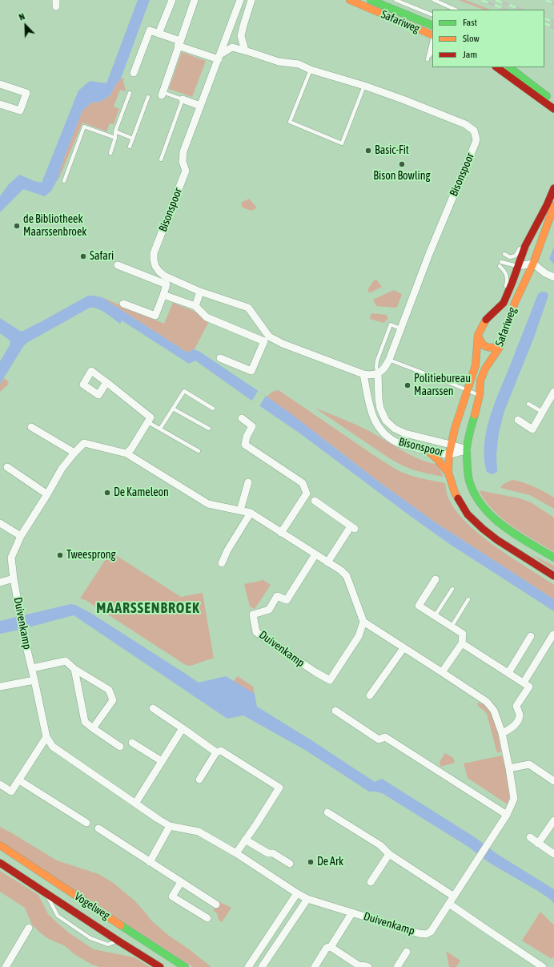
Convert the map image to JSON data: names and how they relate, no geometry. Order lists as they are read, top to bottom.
{
  "streets": {
    "street": [
      "Safariweg",
      "Bisonspoor",
      "Duivenkamp",
      "Vogelweg"
    ]
  },
  "crossings": [
    ["Safariweg", "Bisonspoor"]
  ],
  "districts": ["MAARSSENBROEK"],
  "places": [
    "Basic-Fit",
    "Bison Bowling",
    "de Bibliotheek Maarssenbroek",
    "Safari",
    "Politiebureau Maarssen",
    "De Kameleon",
    "Tweesprong",
    "De Ark"
  ],
  "legend": ["Fast", "Slow", "Jam"],
  "north": "top left"
}
